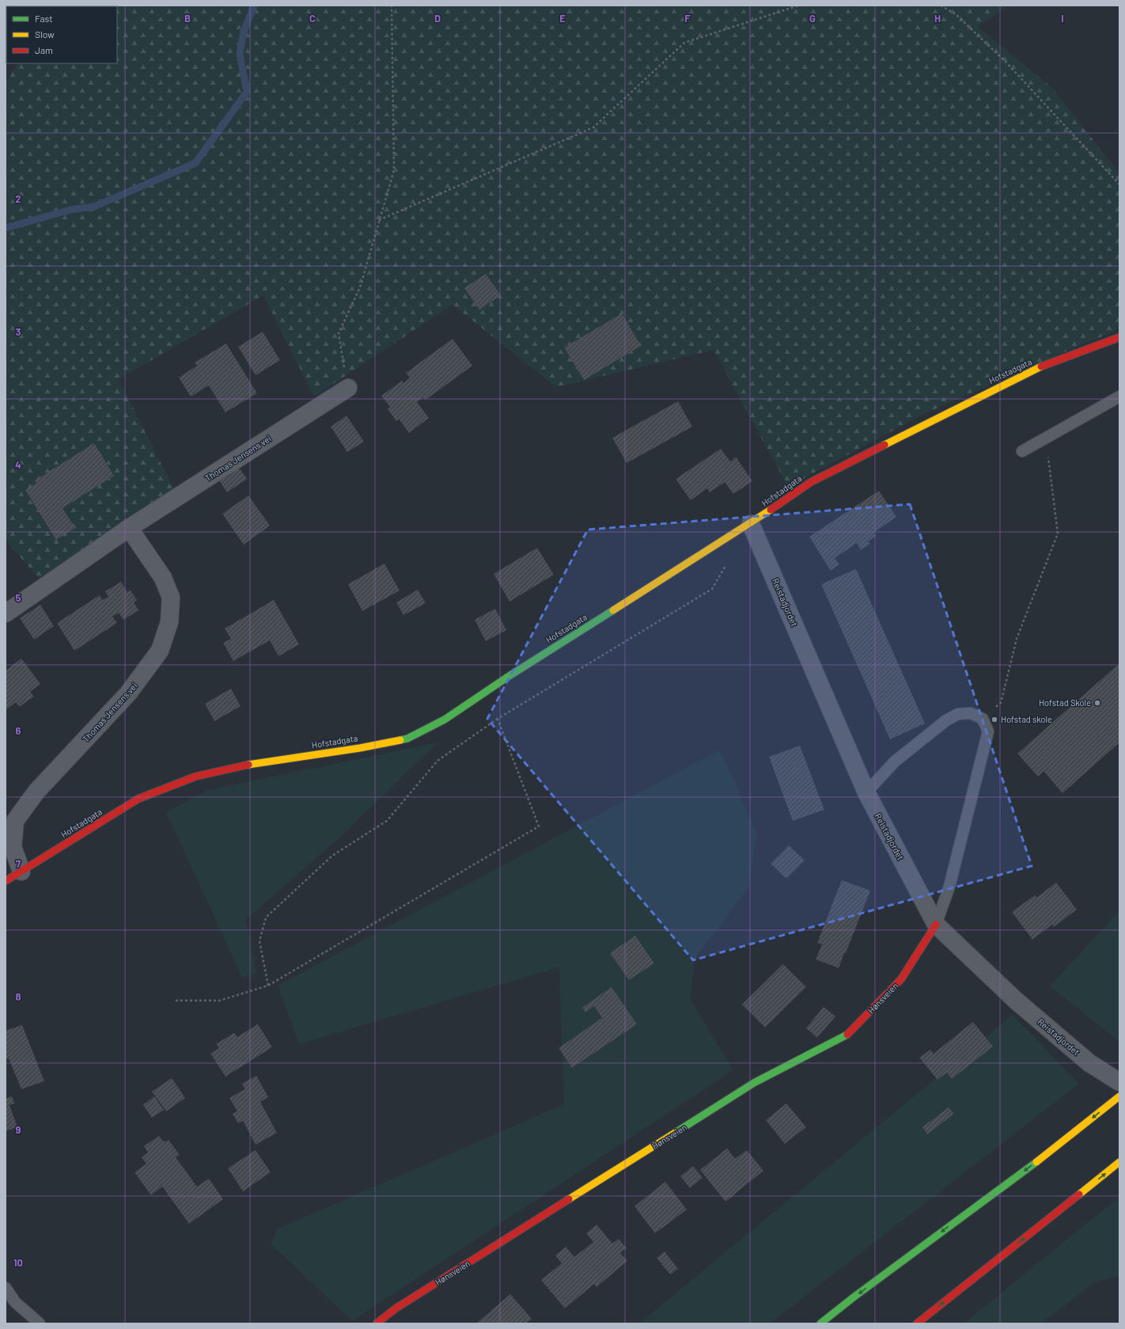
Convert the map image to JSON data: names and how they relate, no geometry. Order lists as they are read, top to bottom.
{
  "streets": {
    "main road": ["Hofstadgata", "Hønsveien"],
    "street": ["Thomas Jensens vei", "Reistadjordet"]
  },
  "crossings": [
    ["Hofstadgata", "Thomas Jensens vei"],
    ["Hofstadgata", "Reistadjordet"],
    ["Reistadjordet", "Hønsveien"]
  ],
  "places": ["Hofstad Skole", "Hofstad skole"],
  "legend": ["Fast", "Slow", "Jam"],
  "grid": {
    "columns": [
      "B",
      "C",
      "D",
      "E",
      "F",
      "G",
      "H",
      "I"
    ],
    "rows": [
      "2",
      "3",
      "4",
      "5",
      "6",
      "7",
      "8",
      "9",
      "10"
    ]
  }
}
